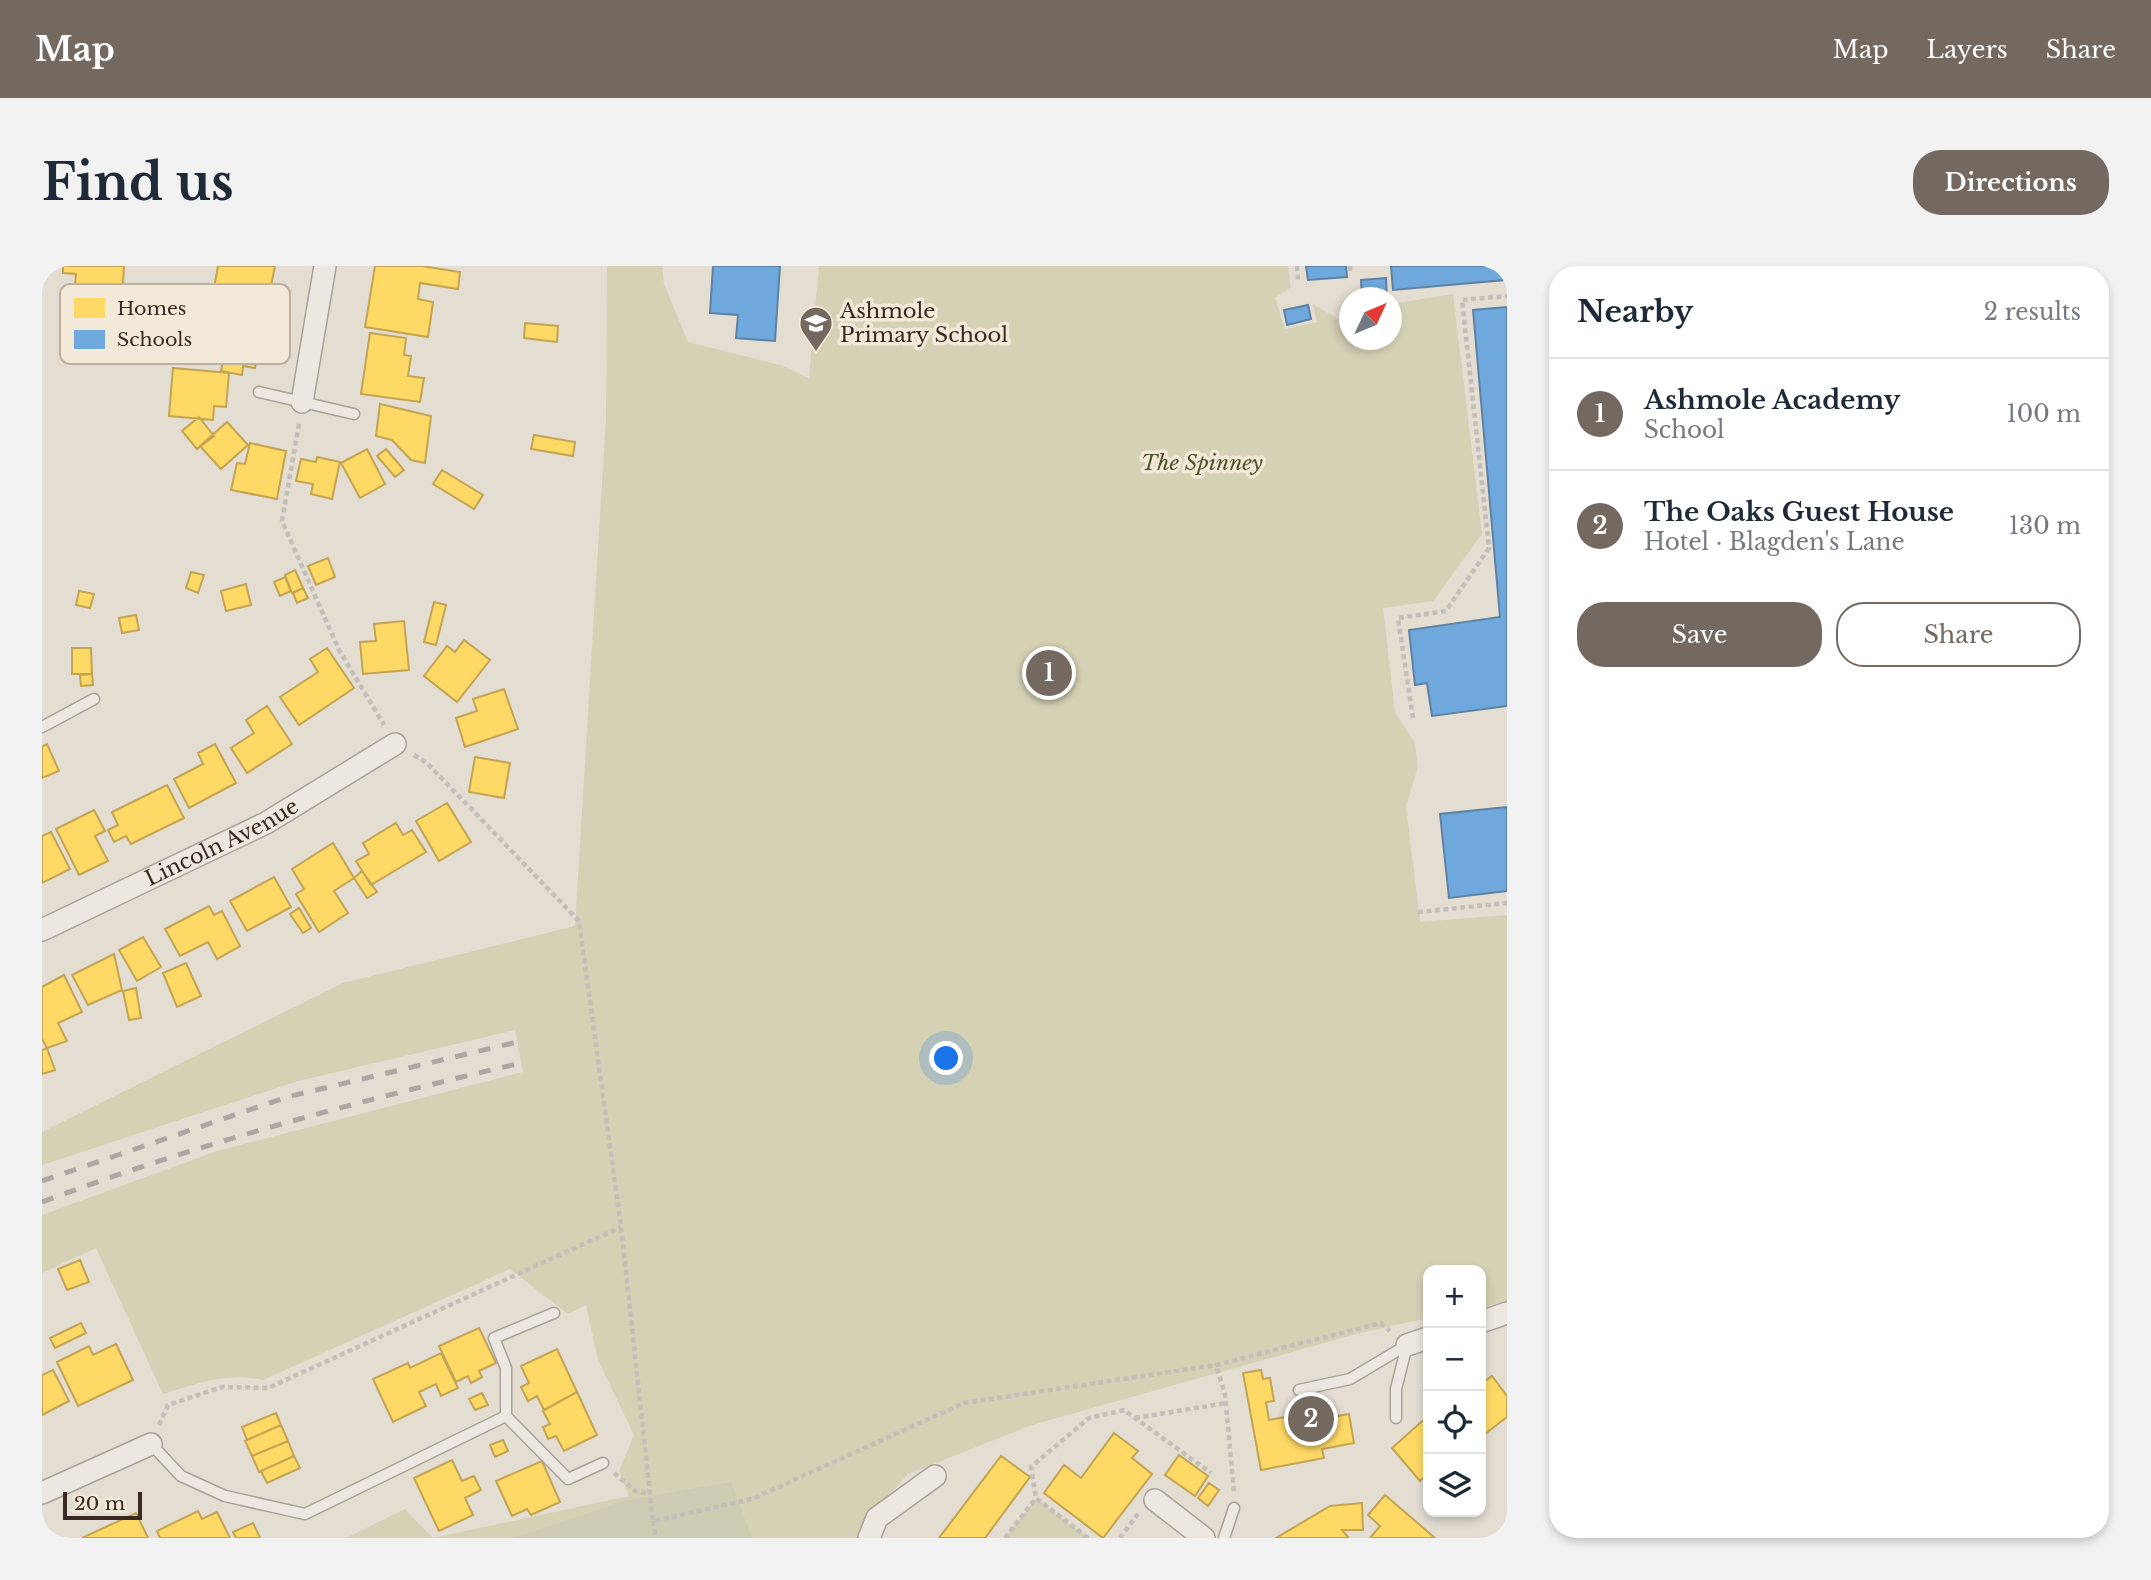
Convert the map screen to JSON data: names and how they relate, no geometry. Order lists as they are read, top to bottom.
{
  "streets": {
    "street": ["Lincoln Avenue"]
  },
  "parks": ["The Spinney"],
  "places": {
    "school or university": ["Ashmole Primary School"]
  },
  "legend": ["Homes", "Schools"],
  "scale_bar": "20 m",
  "north": "top right",
  "page": {
    "header": "Map",
    "nav": ["Map", "Layers", "Share"],
    "buttons": [
      "Directions",
      ["Save", "Share"]
    ],
    "title": "Find us",
    "heading": ["Nearby", "2 results"],
    "list": [
      {
        "mark": "1",
        "name": "Ashmole Academy",
        "note": "School",
        "value": "100 m"
      },
      {
        "mark": "2",
        "name": "The Oaks Guest House",
        "note": "Hotel · Blagden's Lane",
        "value": "130 m"
      }
    ],
    "pins": ["1", "2"],
    "map_buttons": ["+", "−"],
    "scale": "20 m"
  }
}
